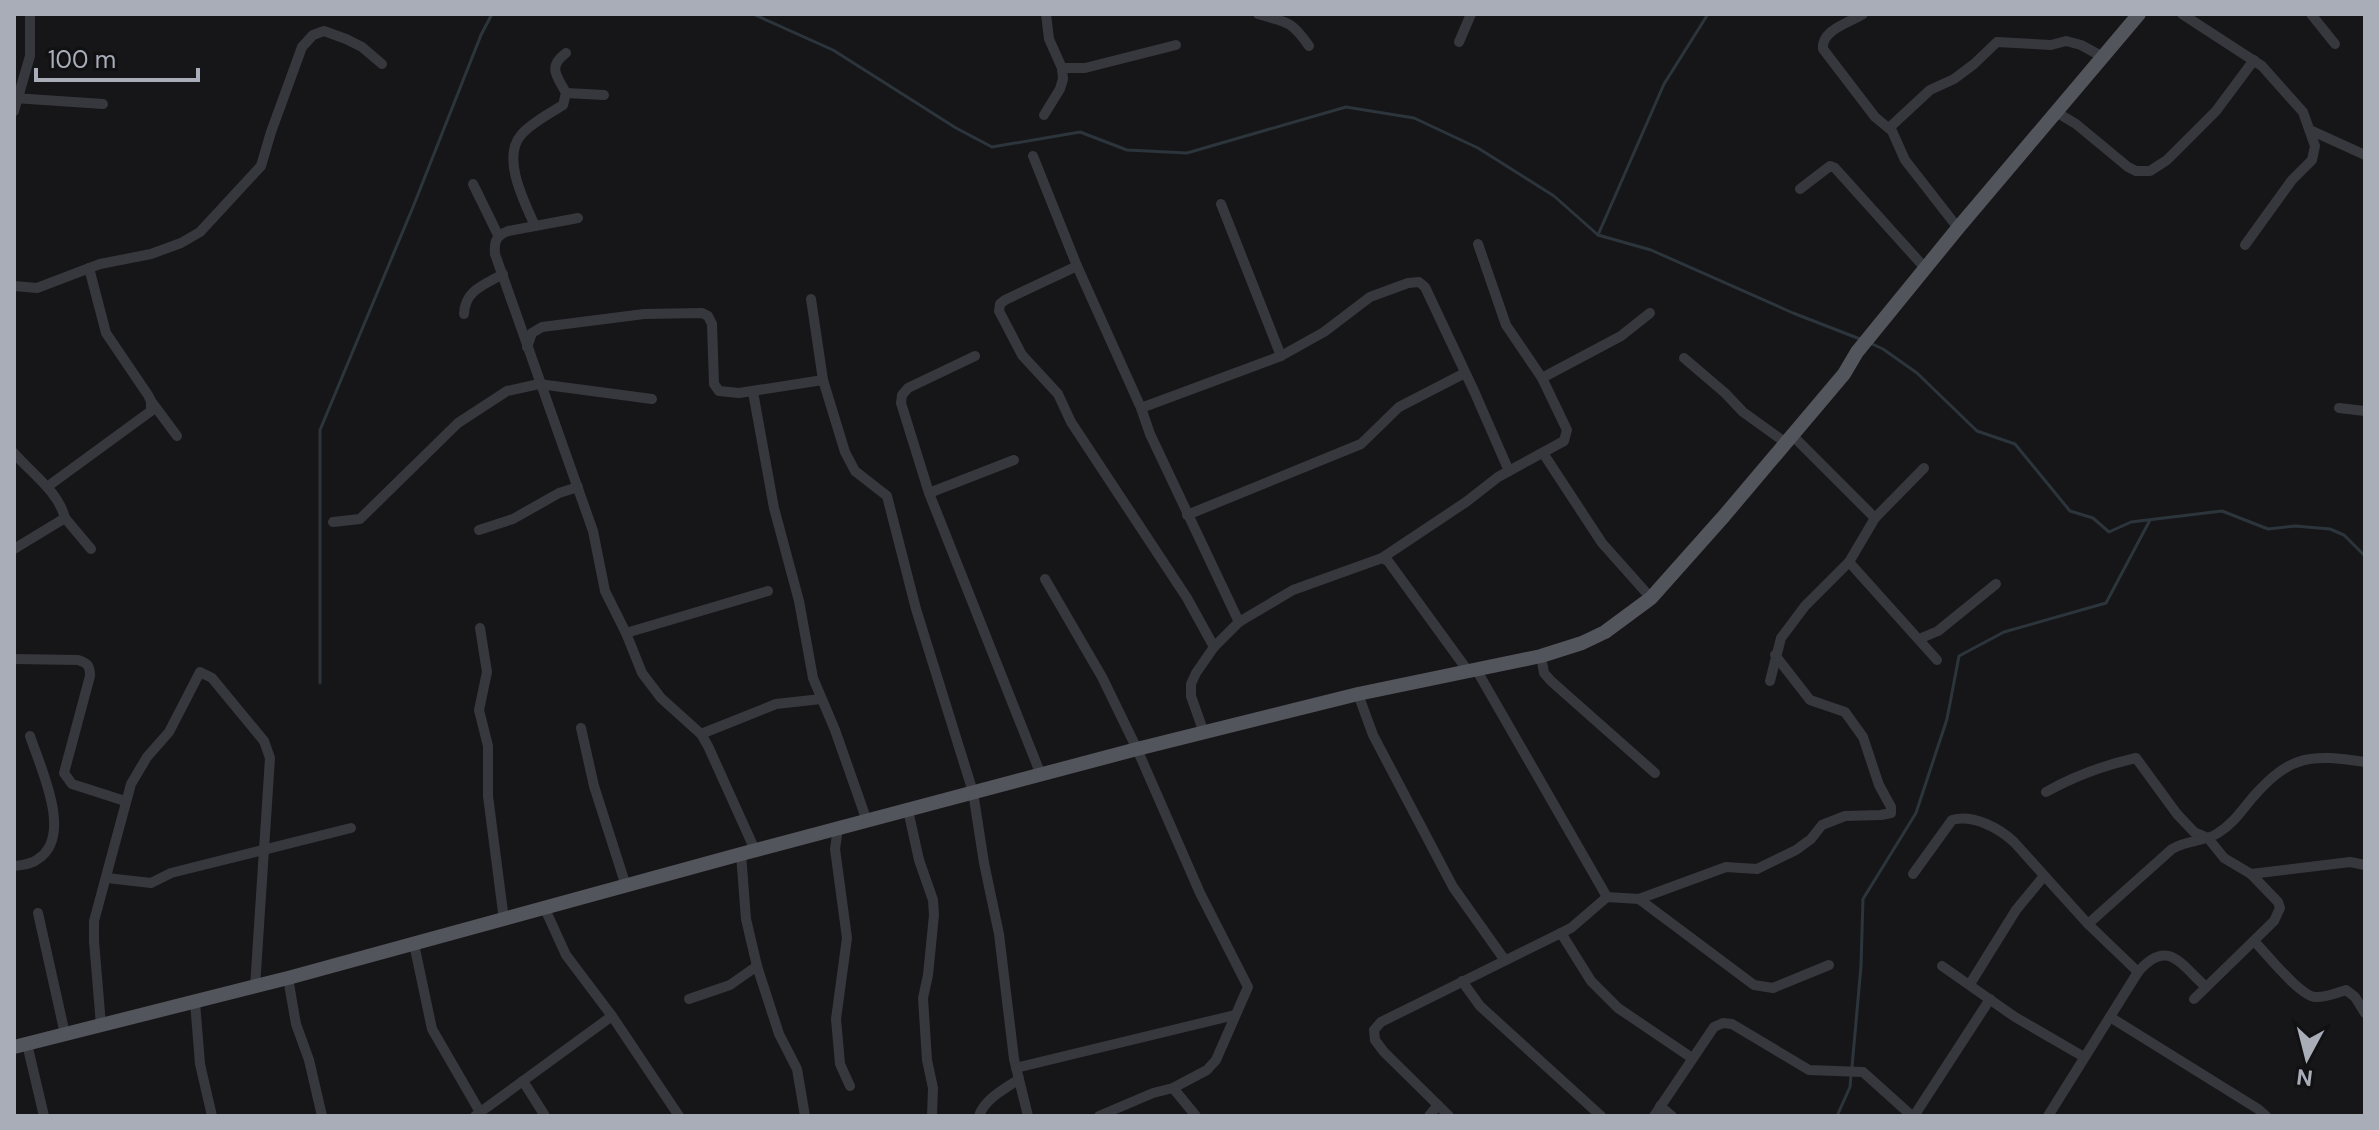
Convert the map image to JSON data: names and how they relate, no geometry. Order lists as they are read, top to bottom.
{
  "scale_bar": "100 m",
  "north": "bottom"
}
